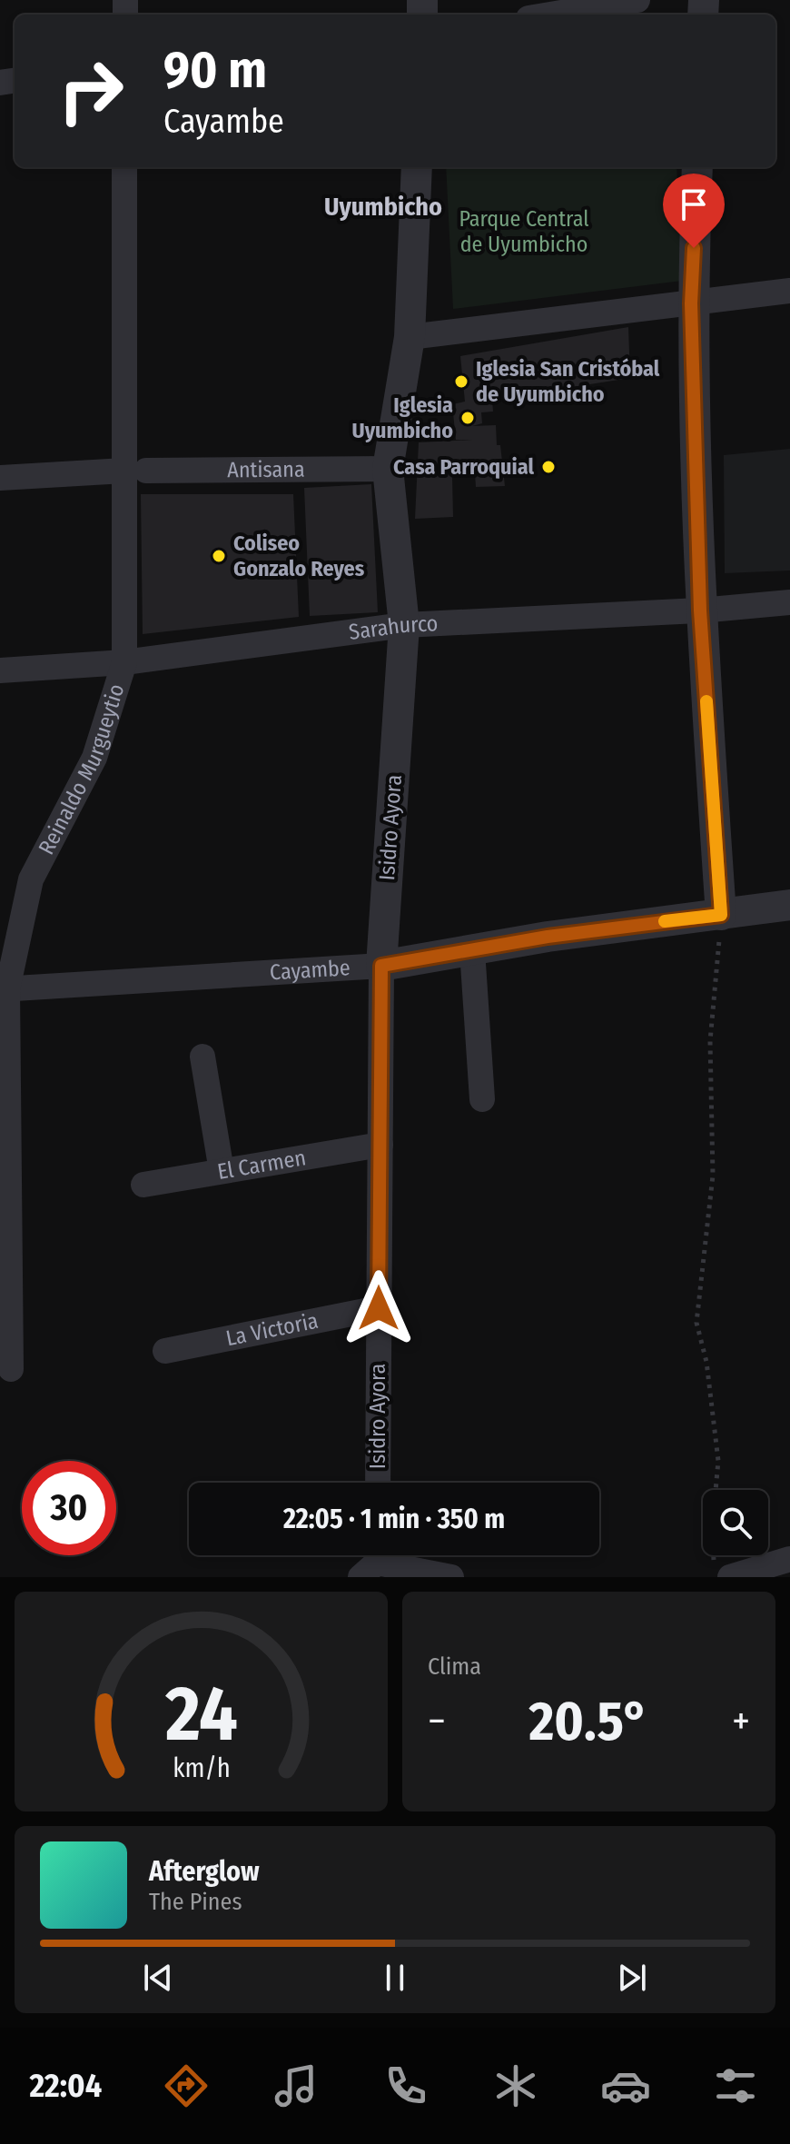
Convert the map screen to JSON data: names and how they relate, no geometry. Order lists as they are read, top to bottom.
{
  "streets": {
    "street": [
      "Antisana",
      "Sarahurco",
      "Reinaldo Murgueytio",
      "Isidro Ayora",
      "Cayambe",
      "El Carmen",
      "La Victoria"
    ]
  },
  "crossings": [
    ["Antisana", "Reinaldo Murgueytio"],
    ["Antisana", "Isidro Ayora"],
    ["Sarahurco", "Reinaldo Murgueytio"],
    ["Sarahurco", "Isidro Ayora"],
    ["Reinaldo Murgueytio", "Cayambe"],
    ["Isidro Ayora", "Cayambe"],
    ["Isidro Ayora", "El Carmen"],
    ["Isidro Ayora", "La Victoria"]
  ],
  "districts": ["Uyumbicho"],
  "parks": ["Parque Central de Uyumbicho"],
  "places": [
    "Iglesia San Cristóbal de Uyumbicho",
    "Iglesia Uyumbicho",
    "Casa Parroquial",
    "Coliseo Gonzalo Reyes"
  ],
  "page": {
    "turn": ["90 m", "Cayambe"],
    "limit": "30",
    "trip": "22:05 · 1 min · 350 m",
    "tile": "Clima",
    "heat": ["−", "20.5°", "+"],
    "song": ["Afterglow", "The Pines"],
    "tabs": "22:04",
    "gauge": ["24", "km/h"]
  }
}
